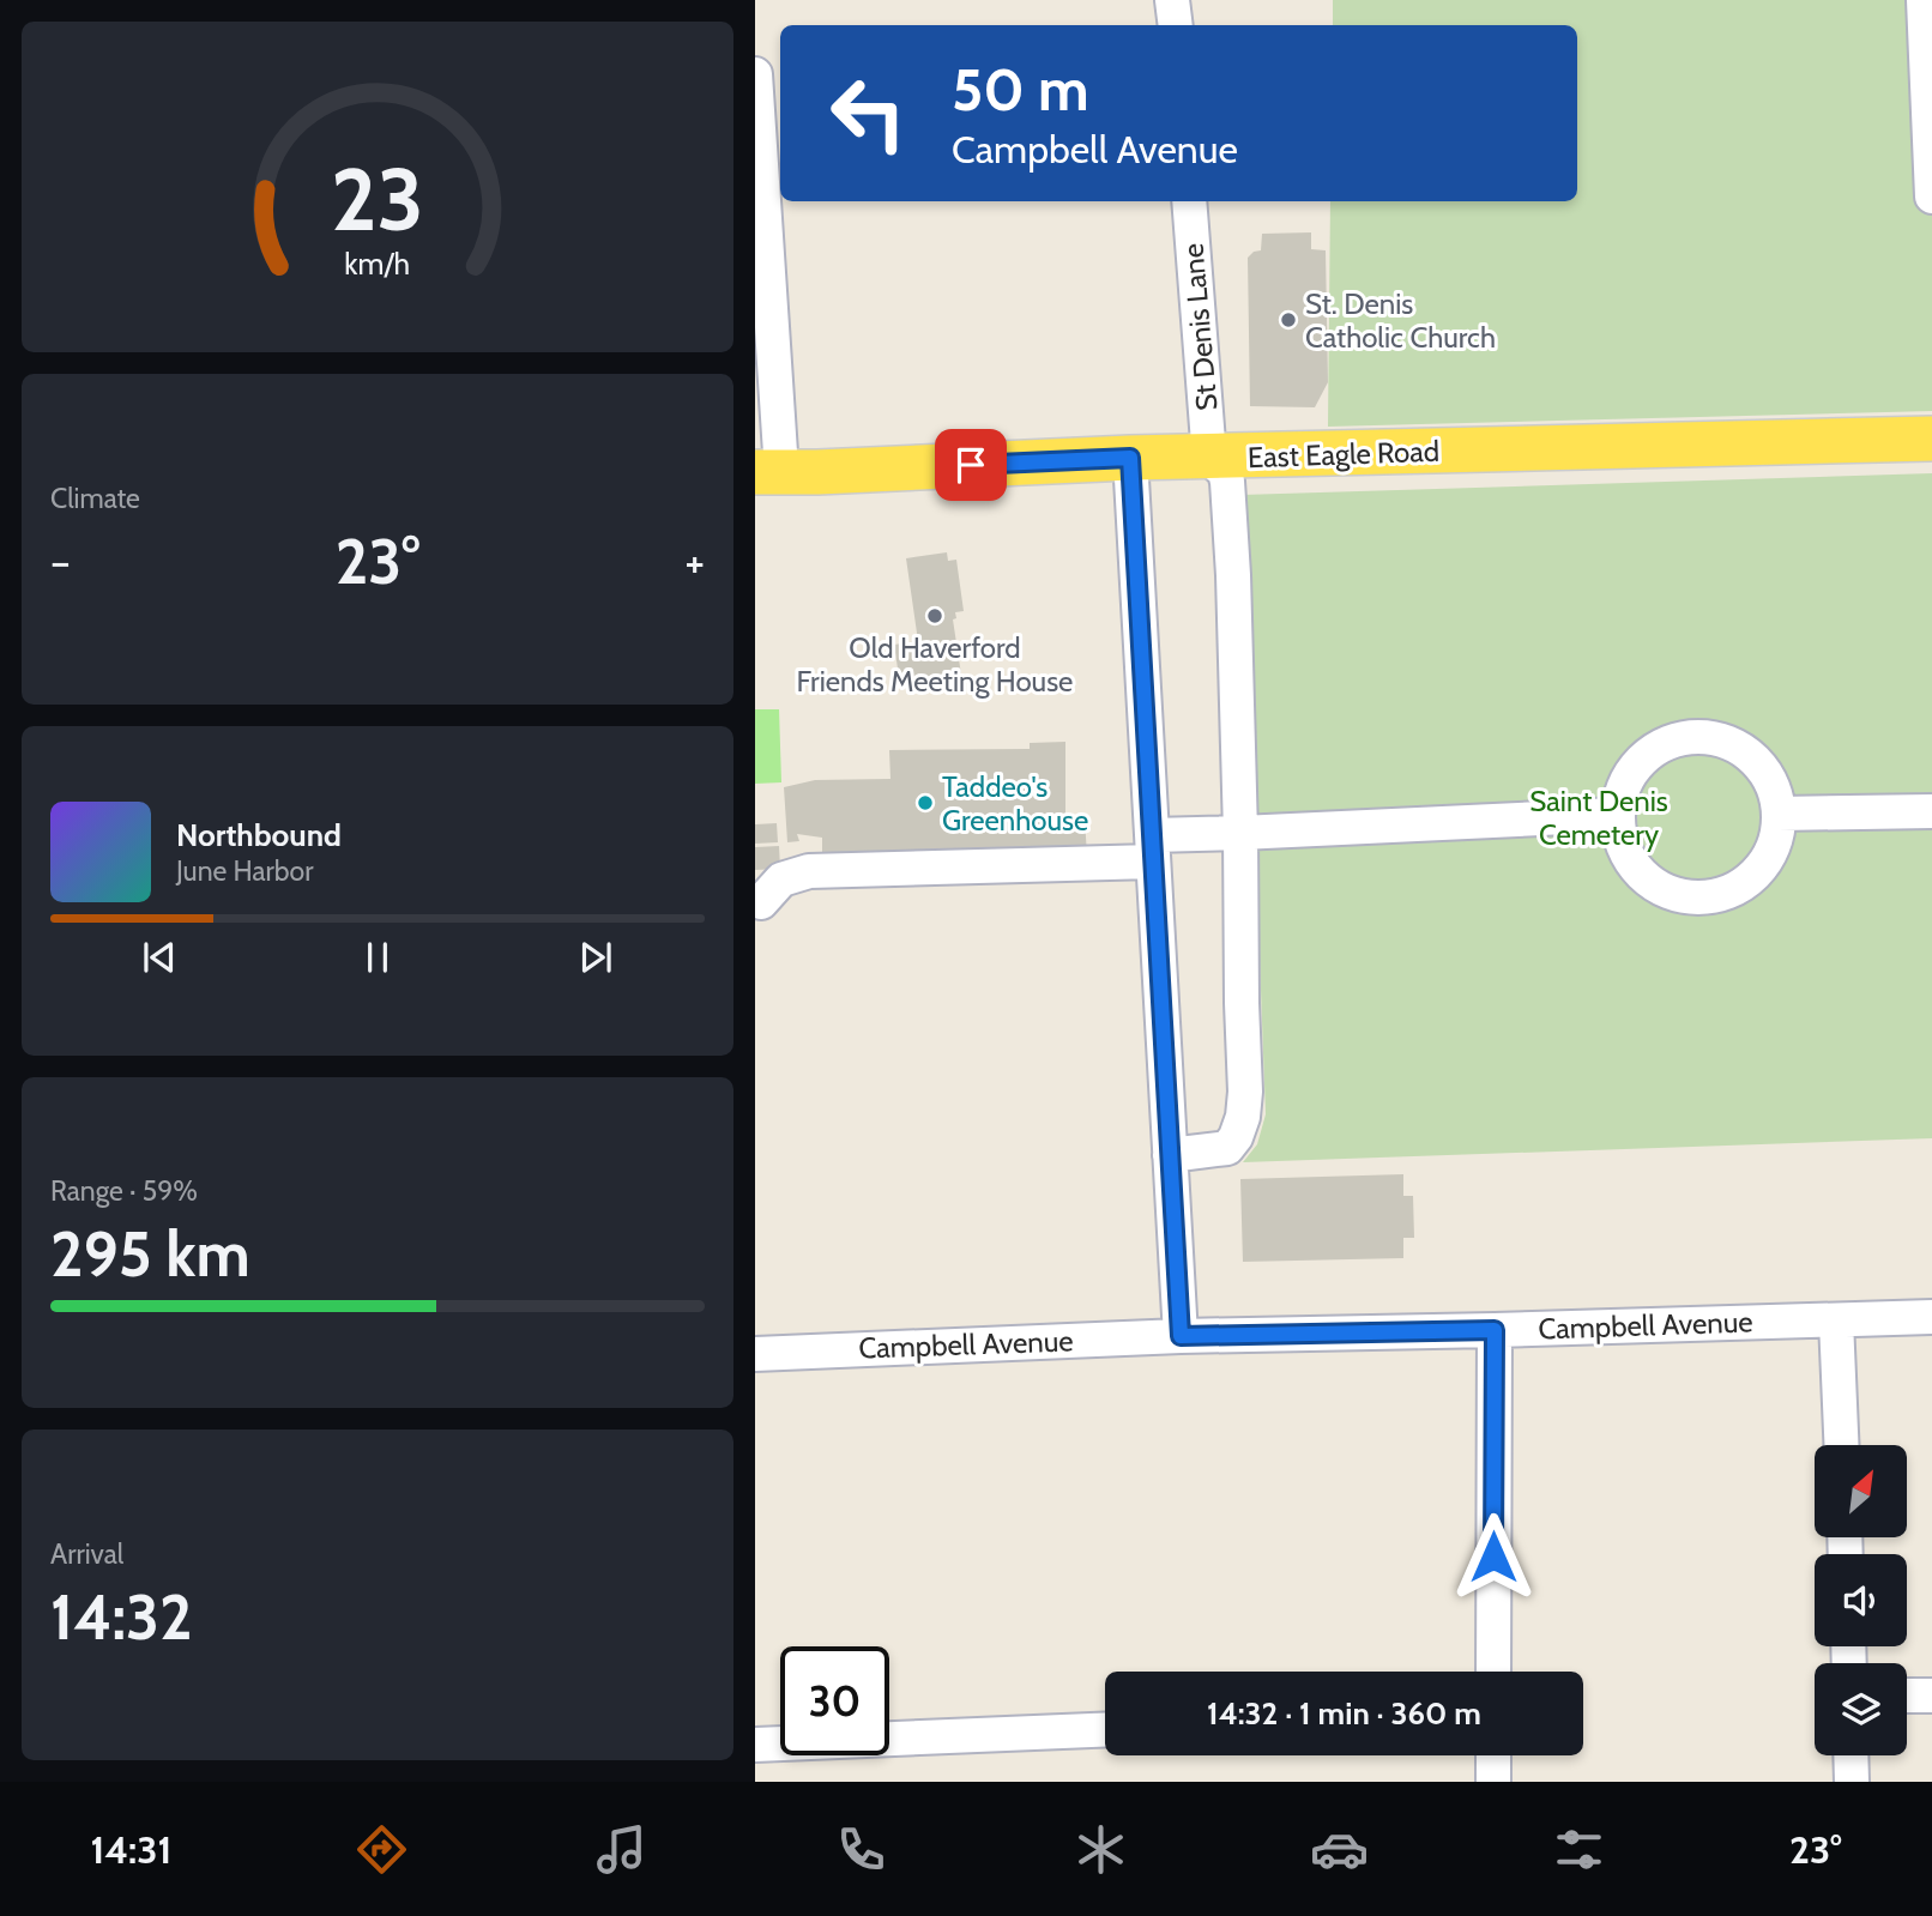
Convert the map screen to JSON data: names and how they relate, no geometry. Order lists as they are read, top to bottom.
{
  "streets": {
    "main road": ["East Eagle Road"],
    "street": ["St Denis Lane", "Campbell Avenue"]
  },
  "crossings": [
    ["St Denis Lane", "East Eagle Road"]
  ],
  "parks": ["Saint Denis Cemetery"],
  "places": ["St. Denis Catholic Church", "Old Haverford Friends Meeting House", "Taddeo's Greenhouse"],
  "north": "top right",
  "page": {
    "turn": ["50 m", "Campbell Avenue"],
    "tile": [
      "Climate",
      ["Range · 59%", "295 km"],
      ["Arrival", "14:32"]
    ],
    "heat": ["−", "23°", "+"],
    "song": ["Northbound", "June Harbor"],
    "limit": "30",
    "trip": "14:32 · 1 min · 360 m",
    "tabs": ["14:31", "23°"],
    "gauge": ["23", "km/h"]
  }
}
